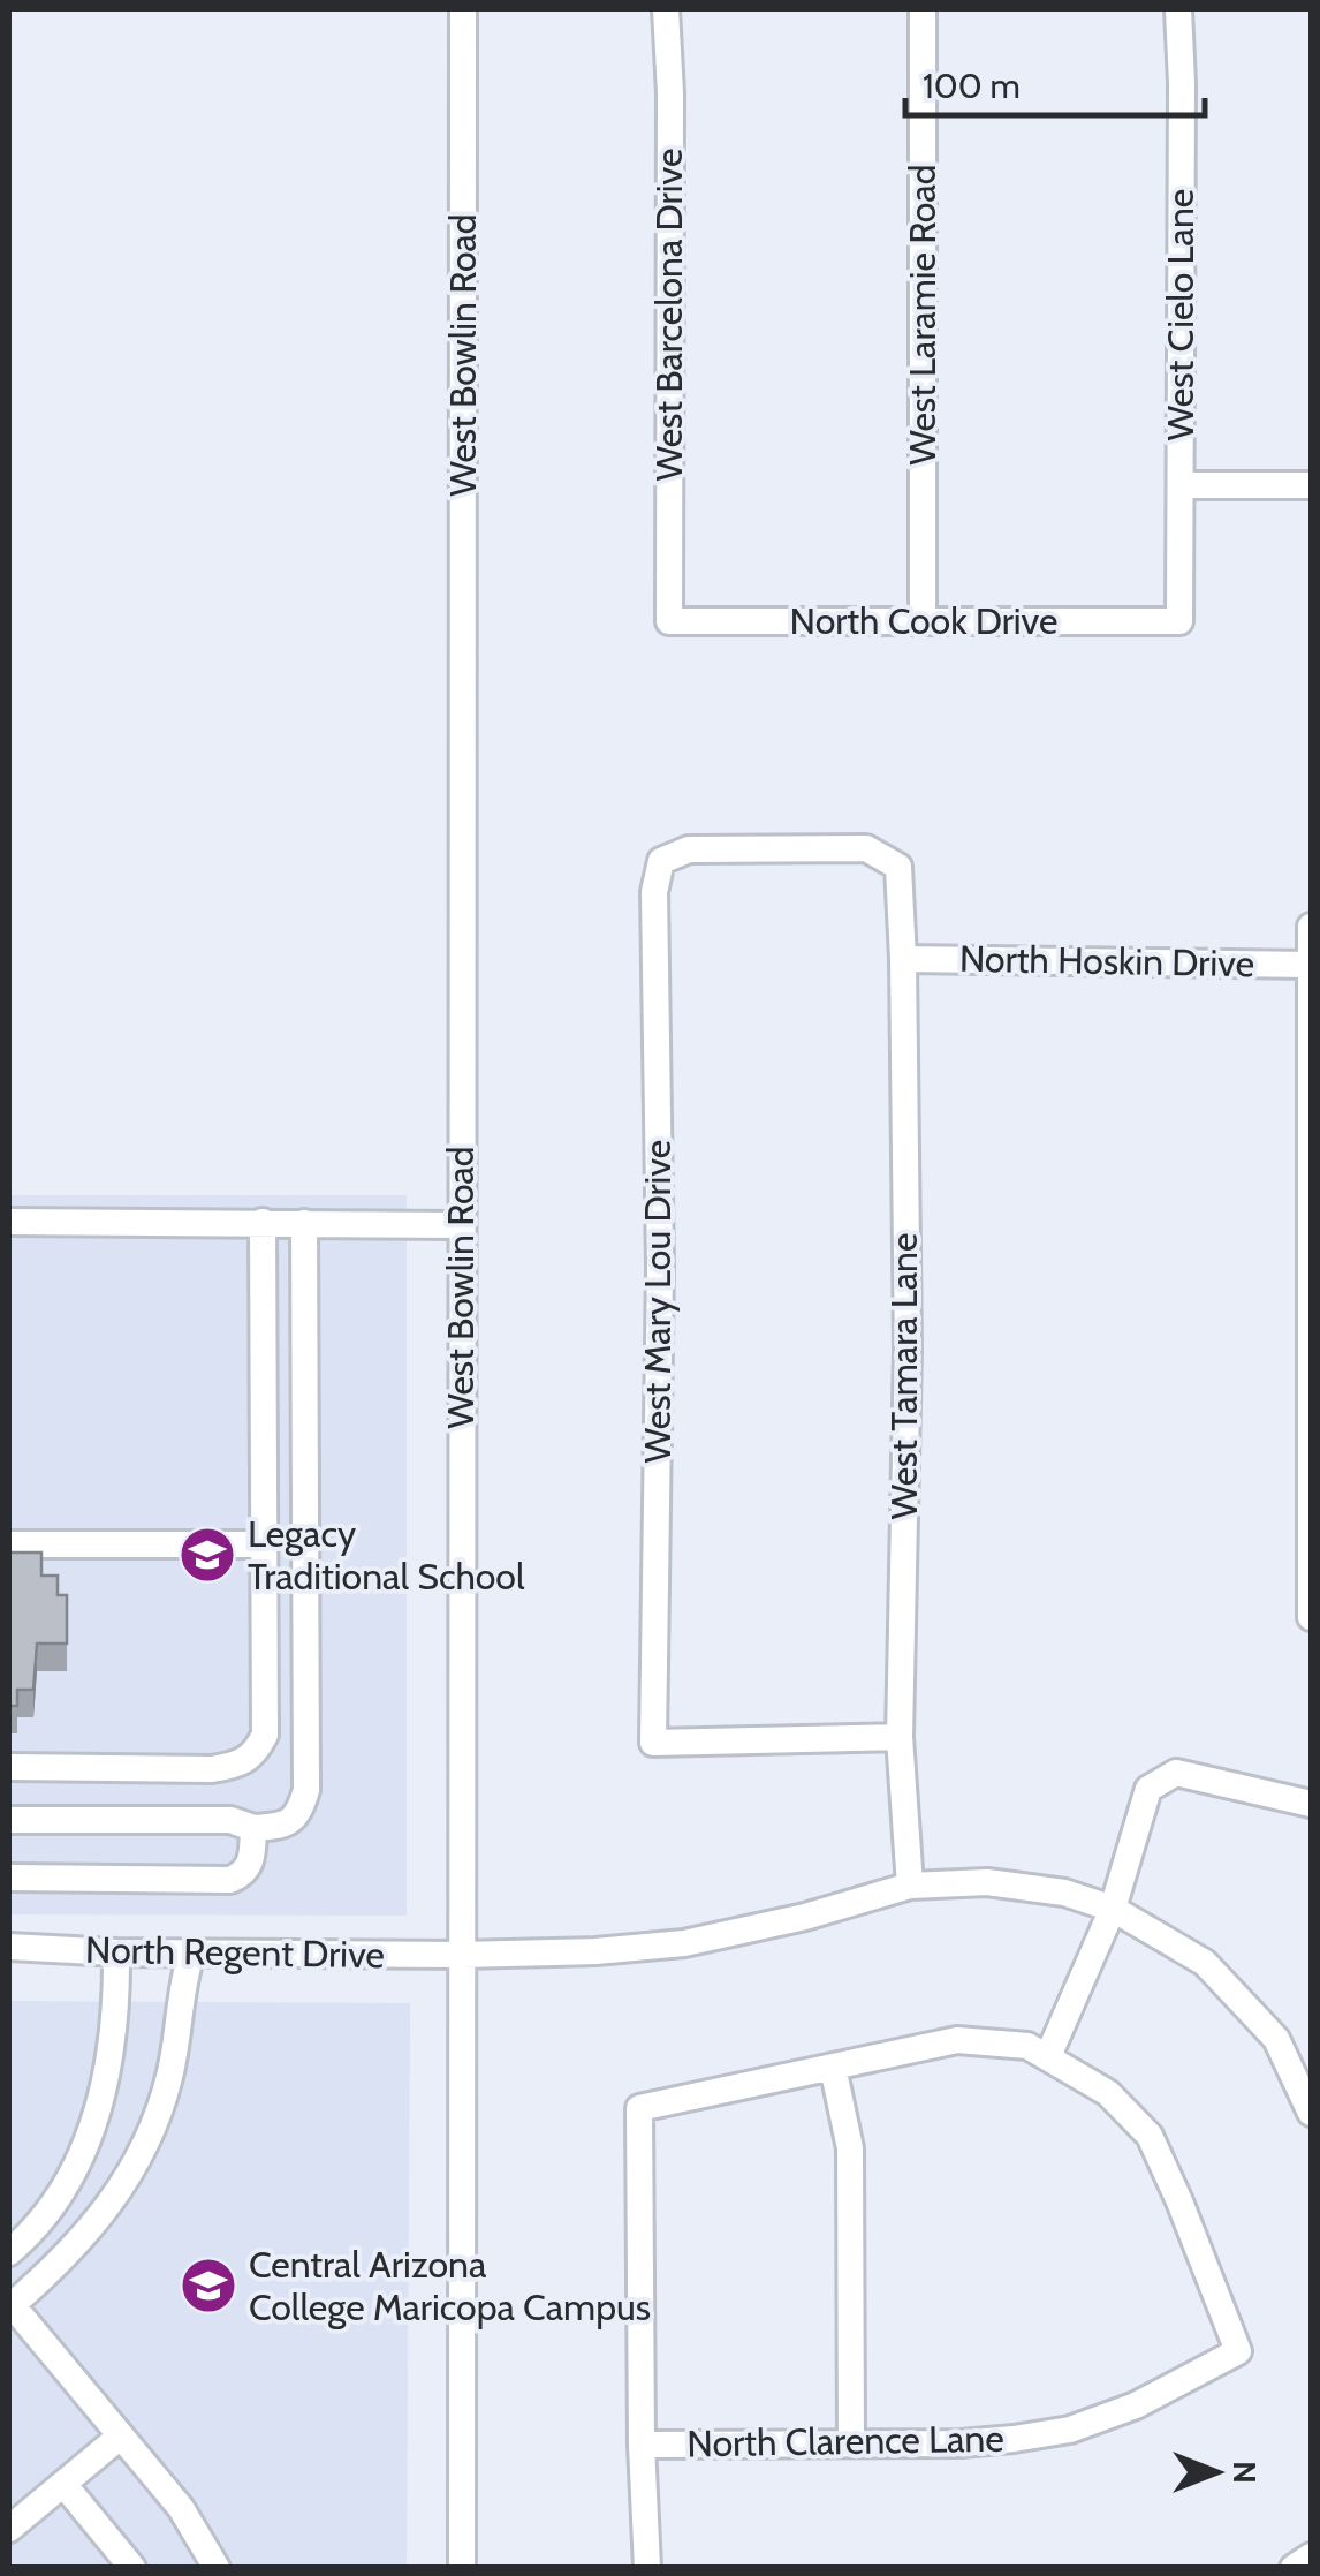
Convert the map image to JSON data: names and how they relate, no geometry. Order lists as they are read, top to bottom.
{
  "streets": {
    "street": [
      "West Barcelona Drive",
      "West Laramie Road",
      "West Cielo Lane",
      "West Bowlin Road",
      "North Cook Drive",
      "North Hoskin Drive",
      "West Mary Lou Drive",
      "West Tamara Lane",
      "North Regent Drive",
      "North Clarence Lane"
    ]
  },
  "crossings": [
    ["West Barcelona Drive", "North Cook Drive"],
    ["West Laramie Road", "North Cook Drive"],
    ["West Cielo Lane", "North Cook Drive"],
    ["West Bowlin Road", "North Regent Drive"],
    ["North Hoskin Drive", "West Tamara Lane"],
    ["West Mary Lou Drive", "West Tamara Lane"],
    ["West Tamara Lane", "North Regent Drive"]
  ],
  "places": {
    "school or university": ["Legacy Traditional School", "Central Arizona College Maricopa Campus"]
  },
  "scale_bar": "100 m",
  "north": "right"
}
